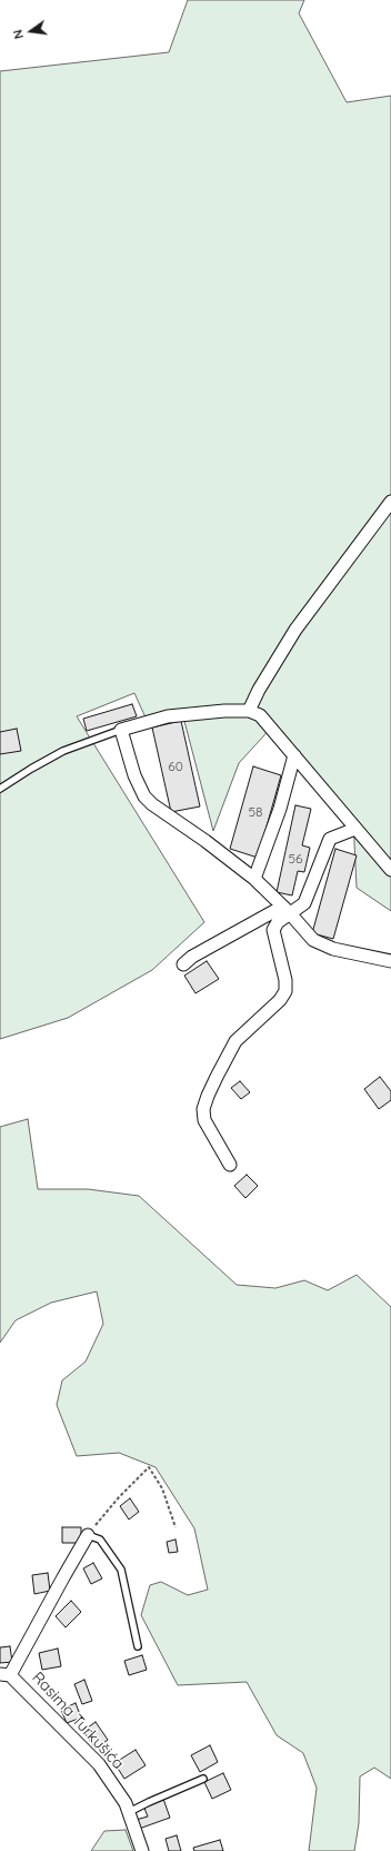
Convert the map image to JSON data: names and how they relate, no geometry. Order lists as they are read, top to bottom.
{
  "streets": {
    "street": ["Rasima Turkušića"]
  },
  "house_numbers": ["60", "58", "56"],
  "north": "left"
}
